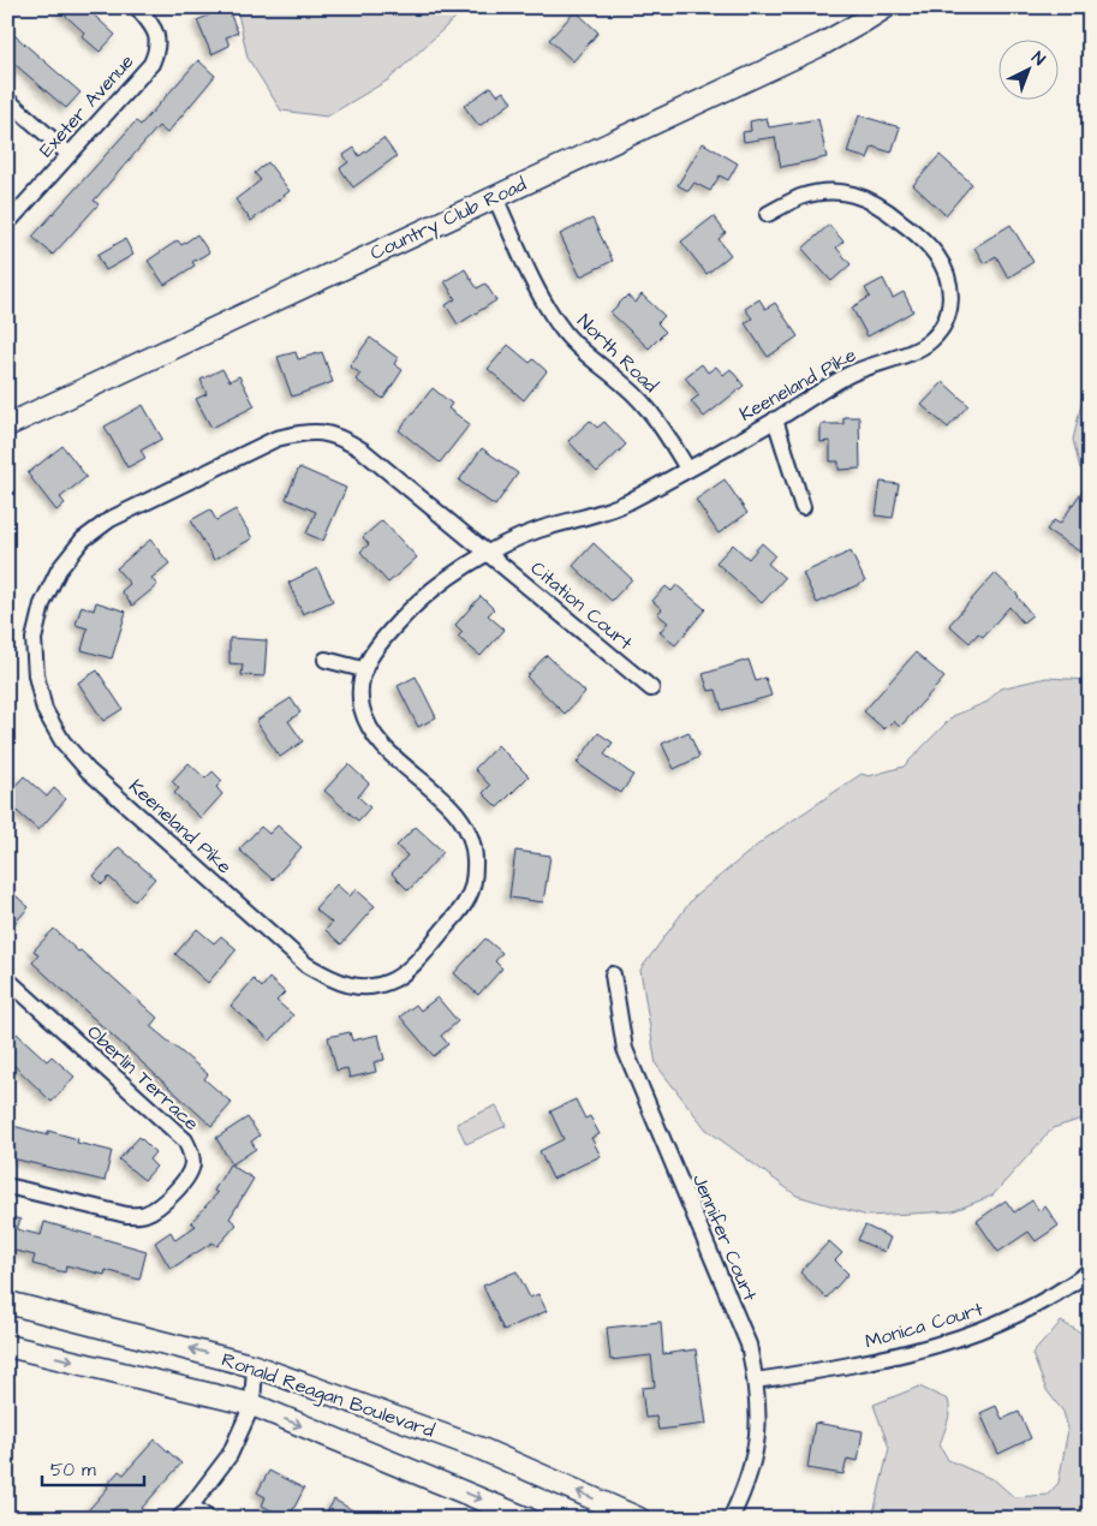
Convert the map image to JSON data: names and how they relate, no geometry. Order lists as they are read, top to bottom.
{
  "streets": {
    "main road": ["Country Club Road", "Ronald Reagan Boulevard"],
    "street": [
      "Exeter Avenue",
      "North Road",
      "Keeneland Pike",
      "Citation Court",
      "Oberlin Terrace",
      "Jennifer Court",
      "Monica Court"
    ]
  },
  "crossings": [
    ["Country Club Road", "North Road"],
    ["North Road", "Keeneland Pike"],
    ["Keeneland Pike", "Citation Court"],
    ["Jennifer Court", "Monica Court"]
  ],
  "scale_bar": "50 m",
  "north": "top right"
}
